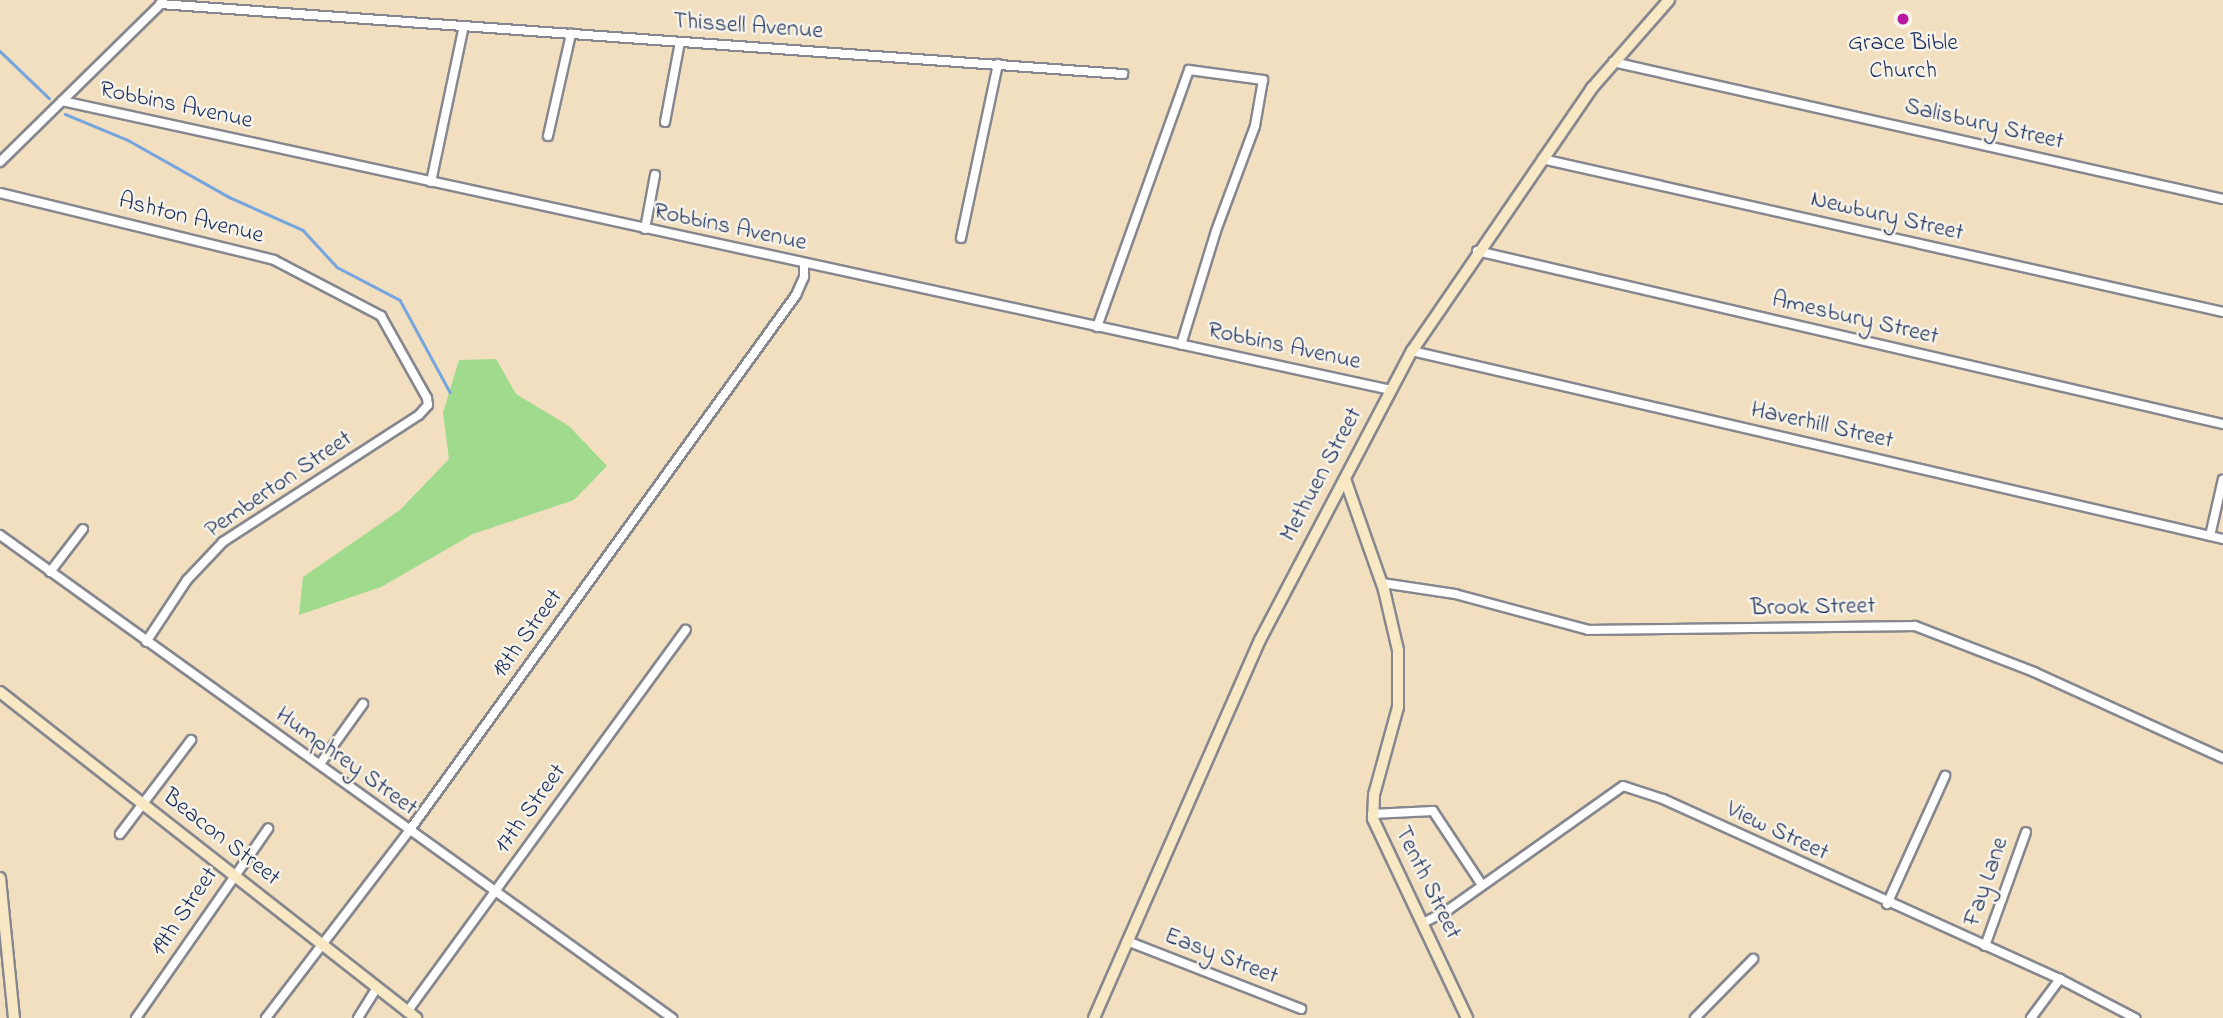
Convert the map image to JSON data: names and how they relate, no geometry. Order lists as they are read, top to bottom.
{
  "streets": {
    "street": [
      "Thissell Avenue",
      "Robbins Avenue",
      "Salisbury Street",
      "Newbury Street",
      "Ashton Avenue",
      "Amesbury Street",
      "Haverhill Street",
      "Methuen Street",
      "Pemberton Street",
      "Brook Street",
      "18th Street",
      "Humphrey Street",
      "17th Street",
      "View Street",
      "Beacon Street",
      "Fay Lane",
      "Tenth Street",
      "19th Street",
      "Easy Street"
    ]
  },
  "crossings": [
    ["Robbins Avenue", "Methuen Street"],
    ["Robbins Avenue", "18th Street"],
    ["Salisbury Street", "Methuen Street"],
    ["Newbury Street", "Methuen Street"],
    ["Ashton Avenue", "Pemberton Street"],
    ["Amesbury Street", "Methuen Street"],
    ["Haverhill Street", "Methuen Street"],
    ["Methuen Street", "Tenth Street"],
    ["Methuen Street", "Easy Street"],
    ["Pemberton Street", "Humphrey Street"],
    ["Brook Street", "Tenth Street"],
    ["18th Street", "Humphrey Street"],
    ["18th Street", "Beacon Street"],
    ["Humphrey Street", "17th Street"],
    ["17th Street", "Beacon Street"],
    ["View Street", "Fay Lane"],
    ["View Street", "Tenth Street"],
    ["Beacon Street", "19th Street"]
  ],
  "places": ["Grace Bible Church"]
}
